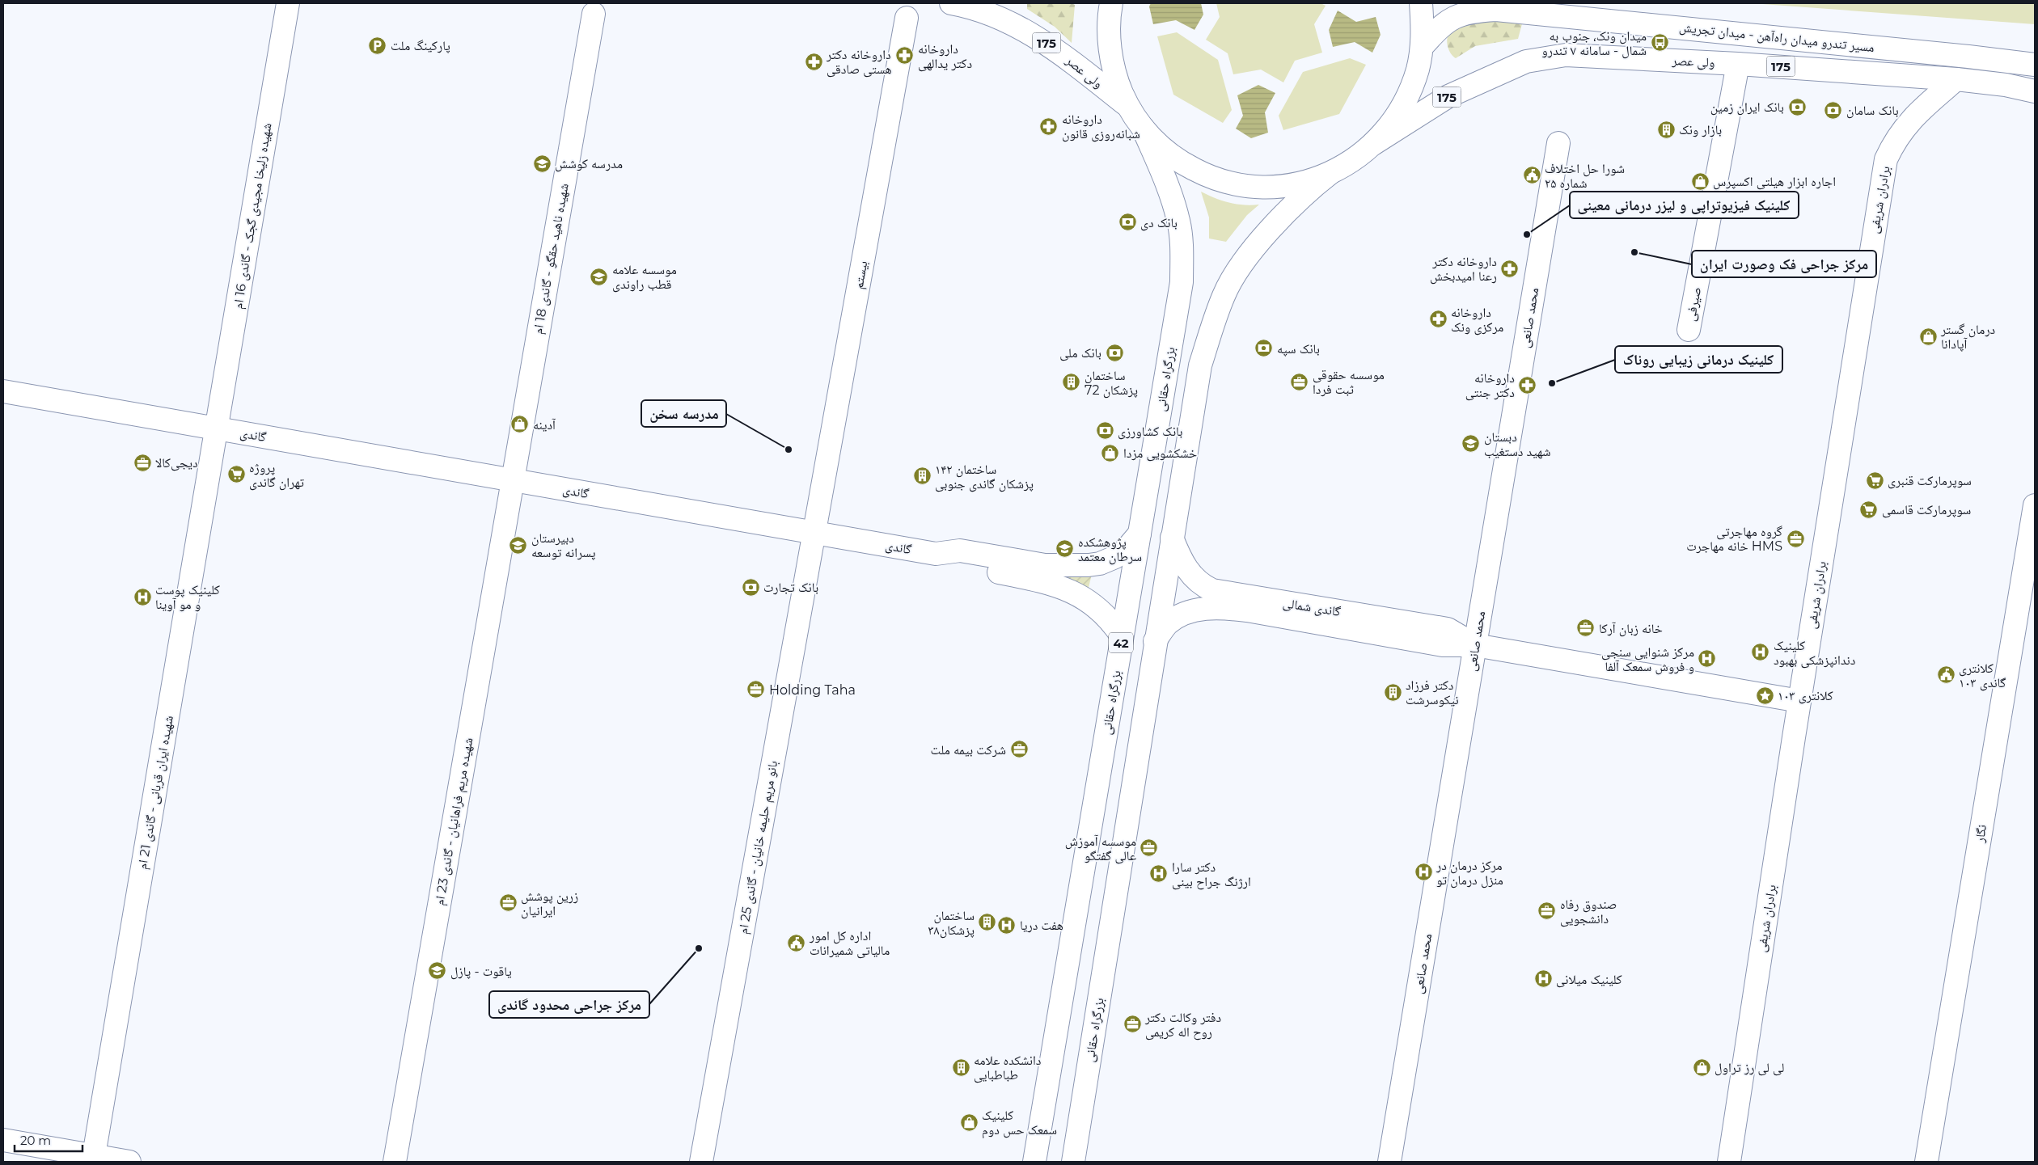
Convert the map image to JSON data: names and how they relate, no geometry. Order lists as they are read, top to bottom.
{
  "streets": {
    "street": [
      "مسیر تندرو میدان راه‌آهن - میدان تجریش",
      "175",
      "ولی عصر",
      "برادران شریفی",
      "شهیده زلیخا مجیدی گجک - گاندی 16 ام",
      "شهیده ناهید حقگو - گاندی 18 ام",
      "بیستم",
      "صیرفی",
      "محمد صانعی",
      "بزرگراه حقانی",
      "گاندی",
      "گاندی شمالی",
      "42",
      "شهیده ایران قربانی - گاندی 21 ام",
      "شهیده مریم فراهانیان - گاندی 23 ام",
      "نگار",
      "بانو مریم حلیمه خانیان - گاندی 25 ام"
    ]
  },
  "crossings": [
    ["ولی عصر", "برادران شریفی"],
    ["ولی عصر", "صیرفی"],
    ["برادران شریفی", "گاندی شمالی"],
    ["شهیده زلیخا مجیدی گجک - گاندی 16 ام", "گاندی"],
    ["شهیده زلیخا مجیدی گجک - گاندی 16 ام", "شهیده ایران قربانی - گاندی 21 ام"],
    ["شهیده ناهید حقگو - گاندی 18 ام", "گاندی"],
    ["شهیده ناهید حقگو - گاندی 18 ام", "شهیده مریم فراهانیان - گاندی 23 ام"],
    ["بیستم", "گاندی"],
    ["بیستم", "بانو مریم حلیمه خانیان - گاندی 25 ام"],
    ["محمد صانعی", "گاندی شمالی"],
    ["بزرگراه حقانی", "گاندی"],
    ["بزرگراه حقانی", "گاندی شمالی"],
    ["گاندی", "شهیده ایران قربانی - گاندی 21 ام"],
    ["گاندی", "شهیده مریم فراهانیان - گاندی 23 ام"],
    ["گاندی", "بانو مریم حلیمه خانیان - گاندی 25 ام"]
  ],
  "places": {
    "bus stop": ["میدان ونک، جنوب به شمال - سامانه ۷ تندرو"],
    "parking": ["پارکینگ ملت"],
    "pharmacy": [
      "داروخانه دکتر یدالهی",
      "داروخانه دکتر هستی صادقی",
      "داروخانه شبانه‌روزی قانون",
      "داروخانه دکتر رعنا امیدبخش",
      "داروخانه مرکزی ونک",
      "داروخانه دکتر جنتی"
    ],
    "bank": [
      "بانک ایران زمین",
      "بانک سامان",
      "بانک دی",
      "بانک سپه",
      "بانک ملی",
      "بانک کشاورزی",
      "بانک تجارت"
    ],
    "building": [
      "بازار ونک",
      "ساختمان پزشکان 72",
      "ساختمان ۱۴۲ پزشکان گاندی جنوبی",
      "دکتر فرزاد نیکوسرشت",
      "ساختمان پزشکان۳۸",
      "دانشکده علامه طباطبایی"
    ],
    "school or university": [
      "مدرسه کوشش",
      "موسسه علامه قطب راوندی",
      "دبستان شهید دستغیب",
      "دبیرستان پسرانه توسعه",
      "پژوهشکده سرطان معتمد",
      "یاقوت - پازل"
    ],
    "public building": ["شورا حل اختلاف شماره ۲۵", "کلانتری ۱۰۳ گاندی", "اداره کل امور مالیاتی شمیرانات"],
    "shop": [
      "اجاره ابزار هیلتی اکسپرس",
      "درمان گستر آپادانا",
      "آدینه",
      "خشکشویی مزدا",
      "لی لی رز تراول",
      "کلینیک سمعک حس دوم"
    ],
    "other": [
      "کلینیک فیزیوتراپی و لیزر درمانی معینی",
      "مرکز جراحی فک وصورت ایران",
      "کلینیک درمانی زیبایی روناک",
      "مدرسه سخن",
      "مرکز جراحی محدود گاندی"
    ],
    "office": [
      "موسسه حقوقی ثبت فردا",
      "دیجی‌کالا",
      "گروه مهاجرتی خانه مهاجرت HMS",
      "خانه زبان آرکا",
      "Holding Taha",
      "شرکت بیمه ملت",
      "موسسه آموزش عالی گفتگو",
      "زرین پوشش ایرانیان",
      "صندوق رفاه دانشجویی",
      "دفتر وکالت دکتر روح اله کریمی"
    ],
    "supermarket": ["پروژه تهران گاندی", "سوپرمارکت قنبری", "سوپرمارکت قاسمی"],
    "hospital": [
      "کلینیک پوست و مو آوینا",
      "کلینیک دندانپزشکی بهبود",
      "مرکز شنوایی سنجی و فروش سمعک آلفا",
      "مرکز درمان در منزل درمان تو",
      "دکتر سارا ارژنگ جراح بینی",
      "هفت دریا",
      "کلینیک میلانی"
    ],
    "place": ["کلانتری ۱۰۳"]
  },
  "scale_bar": "20 m"
}
